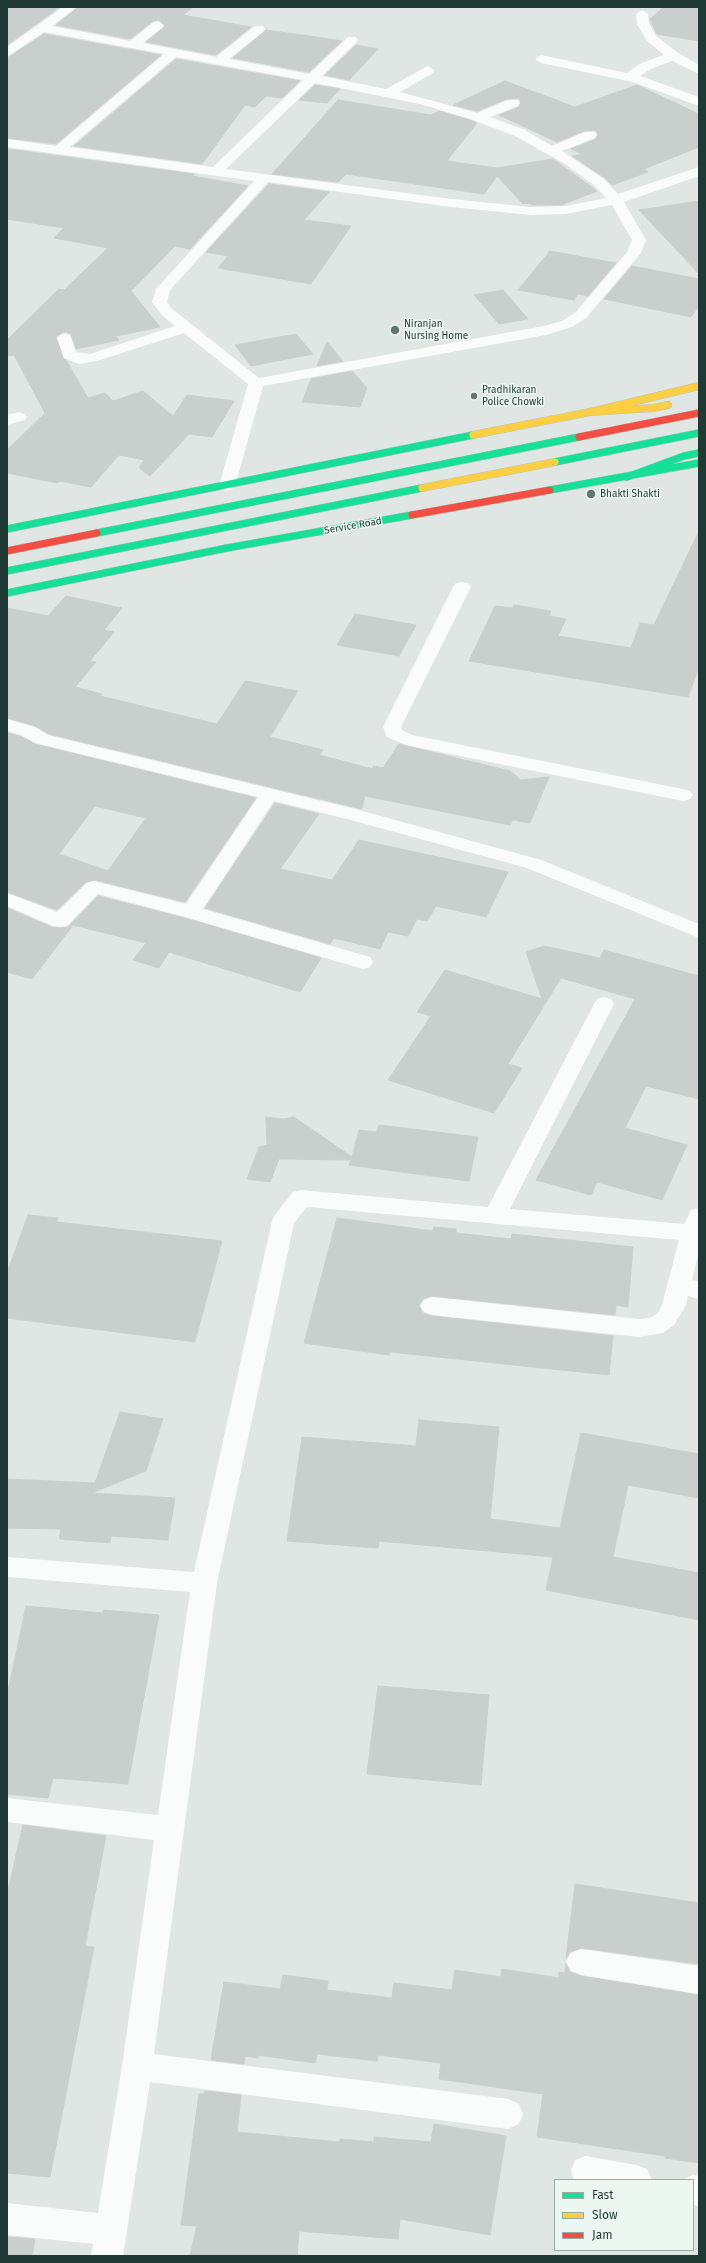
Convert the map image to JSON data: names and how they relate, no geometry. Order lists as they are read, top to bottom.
{
  "streets": {
    "main road": ["Service Road"]
  },
  "places": ["Niranjan Nursing Home", "Pradhikaran Police Chowki", "Bhakti Shakti"],
  "legend": ["Fast", "Slow", "Jam"]
}
